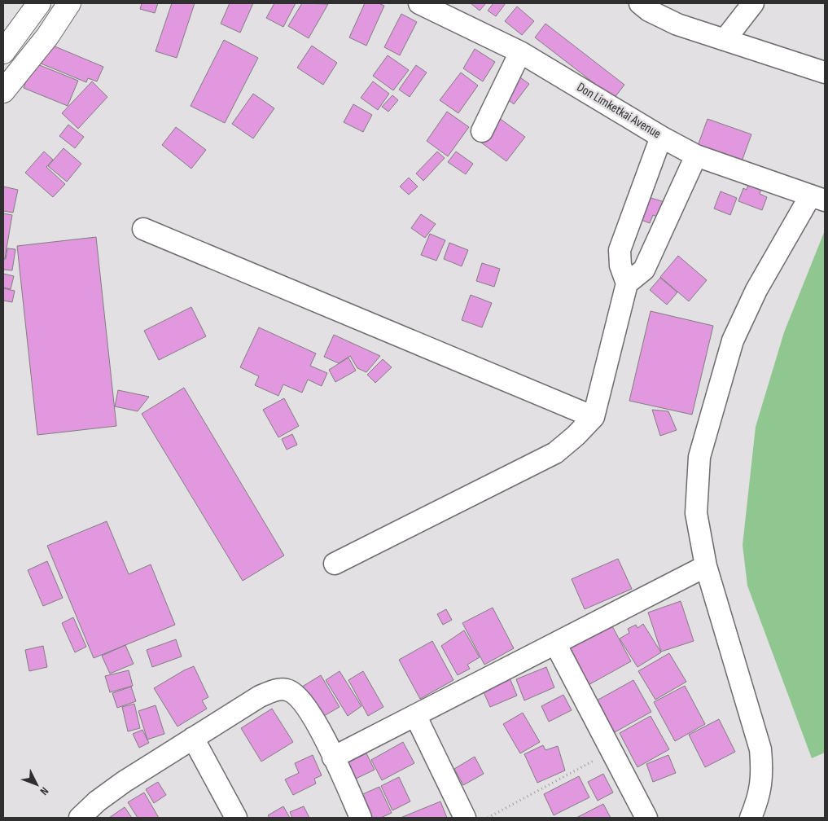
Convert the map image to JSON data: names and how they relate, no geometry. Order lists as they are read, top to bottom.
{
  "streets": {
    "street": ["Don Limketkai Avenue"]
  },
  "north": "bottom right"
}
